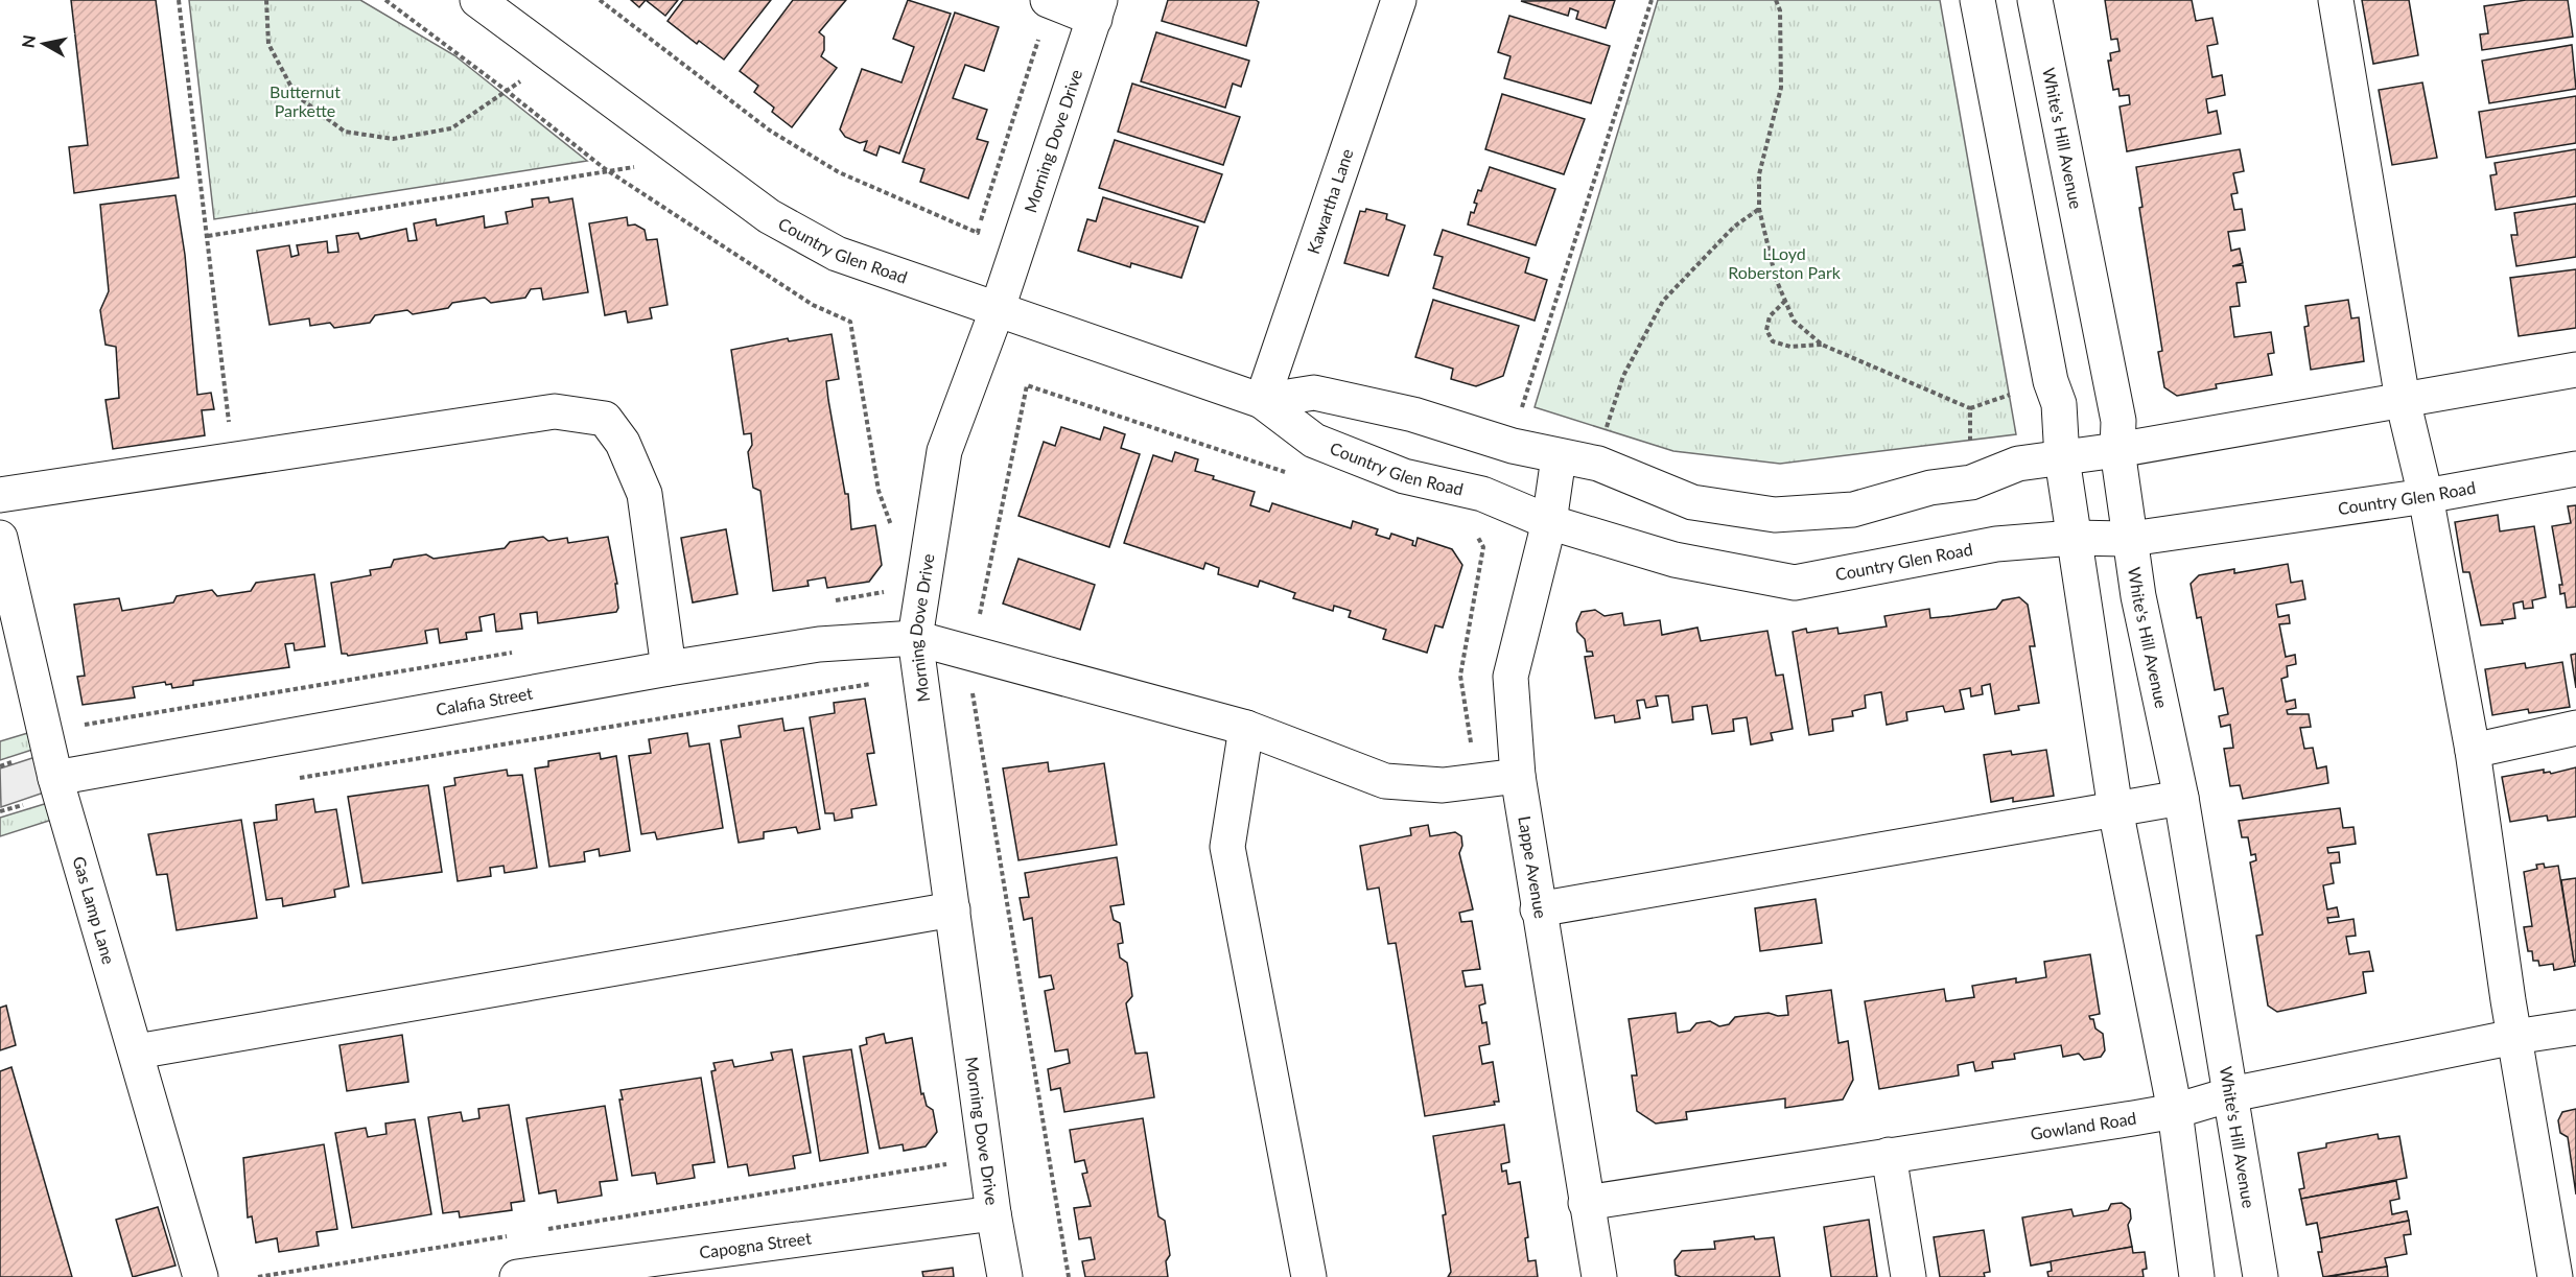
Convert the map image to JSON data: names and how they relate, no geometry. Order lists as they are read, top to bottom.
{
  "streets": {
    "street": [
      "White's Hill Avenue",
      "Morning Dove Drive",
      "Kawartha Lane",
      "Country Glen Road",
      "Calafia Street",
      "Lappe Avenue",
      "Gas Lamp Lane",
      "Gowland Road",
      "Capogna Street"
    ]
  },
  "crossings": [
    ["White's Hill Avenue", "Country Glen Road"],
    ["White's Hill Avenue", "Gowland Road"],
    ["Morning Dove Drive", "Country Glen Road"],
    ["Morning Dove Drive", "Calafia Street"],
    ["Morning Dove Drive", "Capogna Street"],
    ["Kawartha Lane", "Country Glen Road"],
    ["Country Glen Road", "Lappe Avenue"],
    ["Calafia Street", "Lappe Avenue"],
    ["Calafia Street", "Gas Lamp Lane"],
    ["Lappe Avenue", "Gowland Road"]
  ],
  "parks": ["Butternut Parkette", "LLoyd Roberston Park"],
  "north": "left"
}
